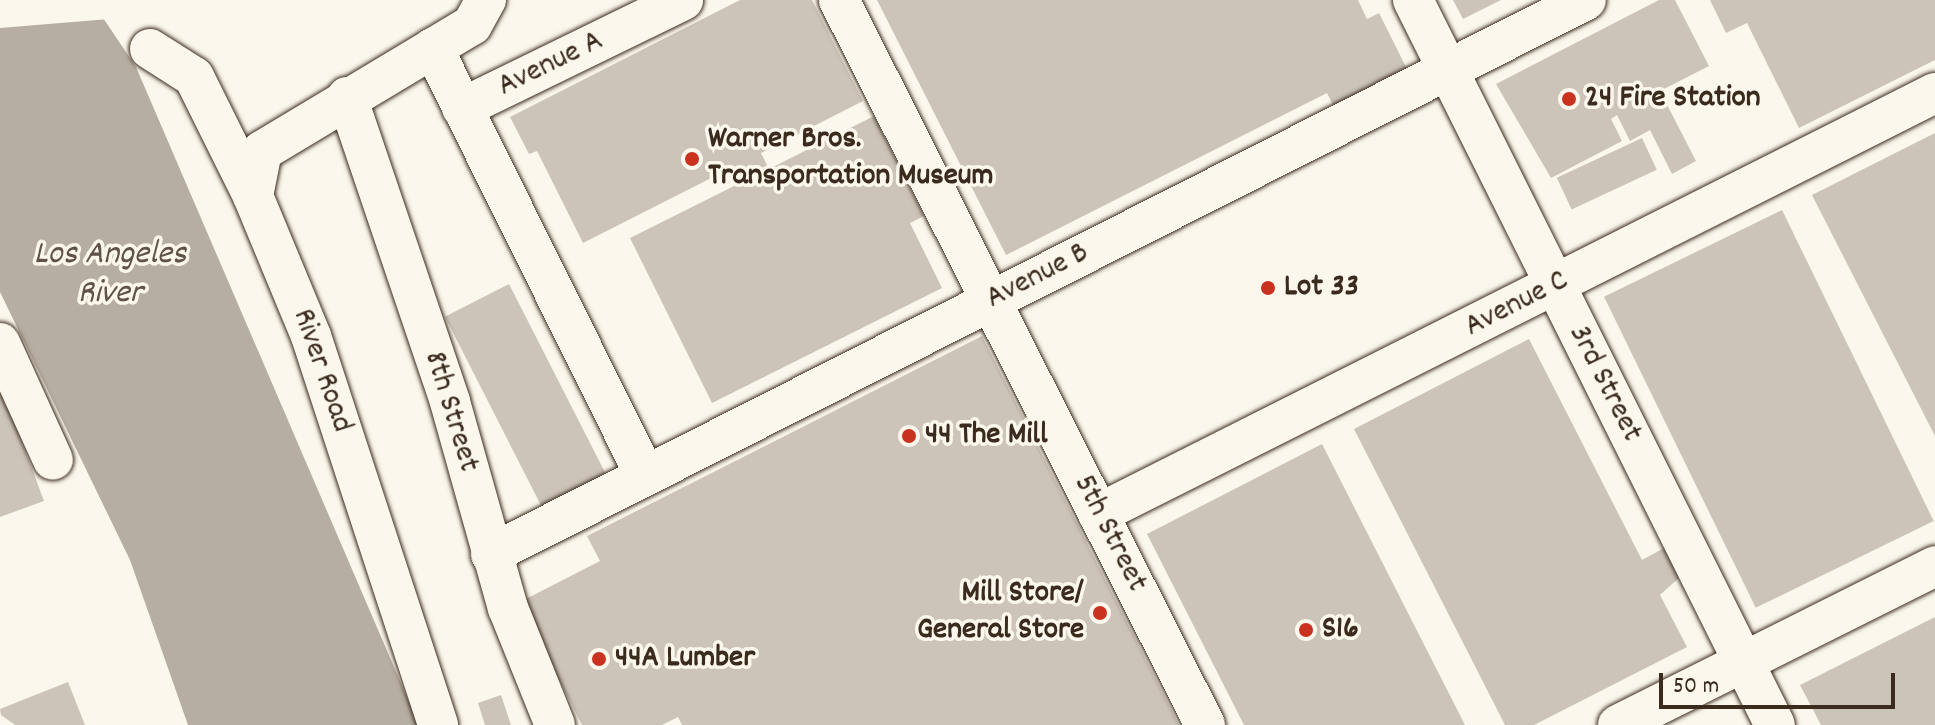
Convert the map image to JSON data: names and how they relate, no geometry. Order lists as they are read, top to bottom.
{
  "streets": {
    "lane": [
      "Avenue A",
      "Avenue B",
      "Avenue C",
      "River Road",
      "3rd Street",
      "8th Street",
      "5th Street"
    ]
  },
  "crossings": [
    ["Avenue B", "3rd Street"],
    ["Avenue B", "8th Street"],
    ["Avenue B", "5th Street"],
    ["Avenue C", "3rd Street"],
    ["Avenue C", "5th Street"]
  ],
  "water": ["Los Angeles River"],
  "places": [
    "24 Fire Station",
    "Warner Bros. Transportation Museum",
    "Lot 33",
    "44 The Mill",
    "Mill Store/ General Store",
    "S16",
    "44A Lumber"
  ],
  "scale_bar": "50 m"
}
